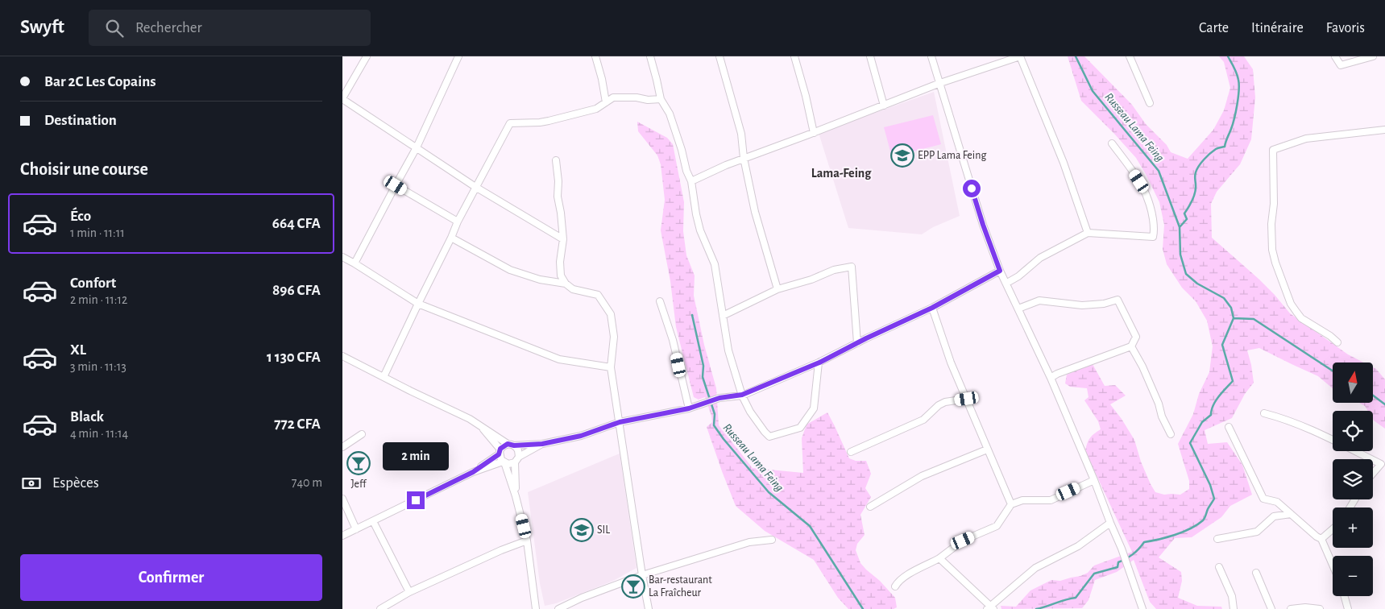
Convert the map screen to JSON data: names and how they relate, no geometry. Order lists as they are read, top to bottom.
{
  "districts": ["Lama-Feing"],
  "water": ["Russeau Lama Feing"],
  "places": {
    "school or university": ["EPP Lama Feing", "SIL"],
    "bar": ["Jeff", "Bar-restaurant La Fraîcheur"]
  },
  "north": "top",
  "page": {
    "header": "Swyft",
    "search": "Rechercher",
    "nav": ["Carte", "Itinéraire", "Favoris"],
    "banner": ["Bar 2C Les Copains", "Destination"],
    "heading": "Choisir une course",
    "list": [
      {
        "name": "Éco",
        "note": "1 min · 11:11",
        "value": "664 CFA"
      },
      {
        "name": "Confort",
        "note": "2 min · 11:12",
        "value": "896 CFA"
      },
      {
        "name": "XL",
        "note": "3 min · 11:13",
        "value": "1 130 CFA"
      },
      {
        "name": "Black",
        "note": "4 min · 11:14",
        "value": "772 CFA"
      }
    ],
    "map_buttons": ["+", "−"],
    "bubble": "2 min",
    "pay": ["Espèces", "740 m"],
    "buttons": "Confirmer"
  }
}
